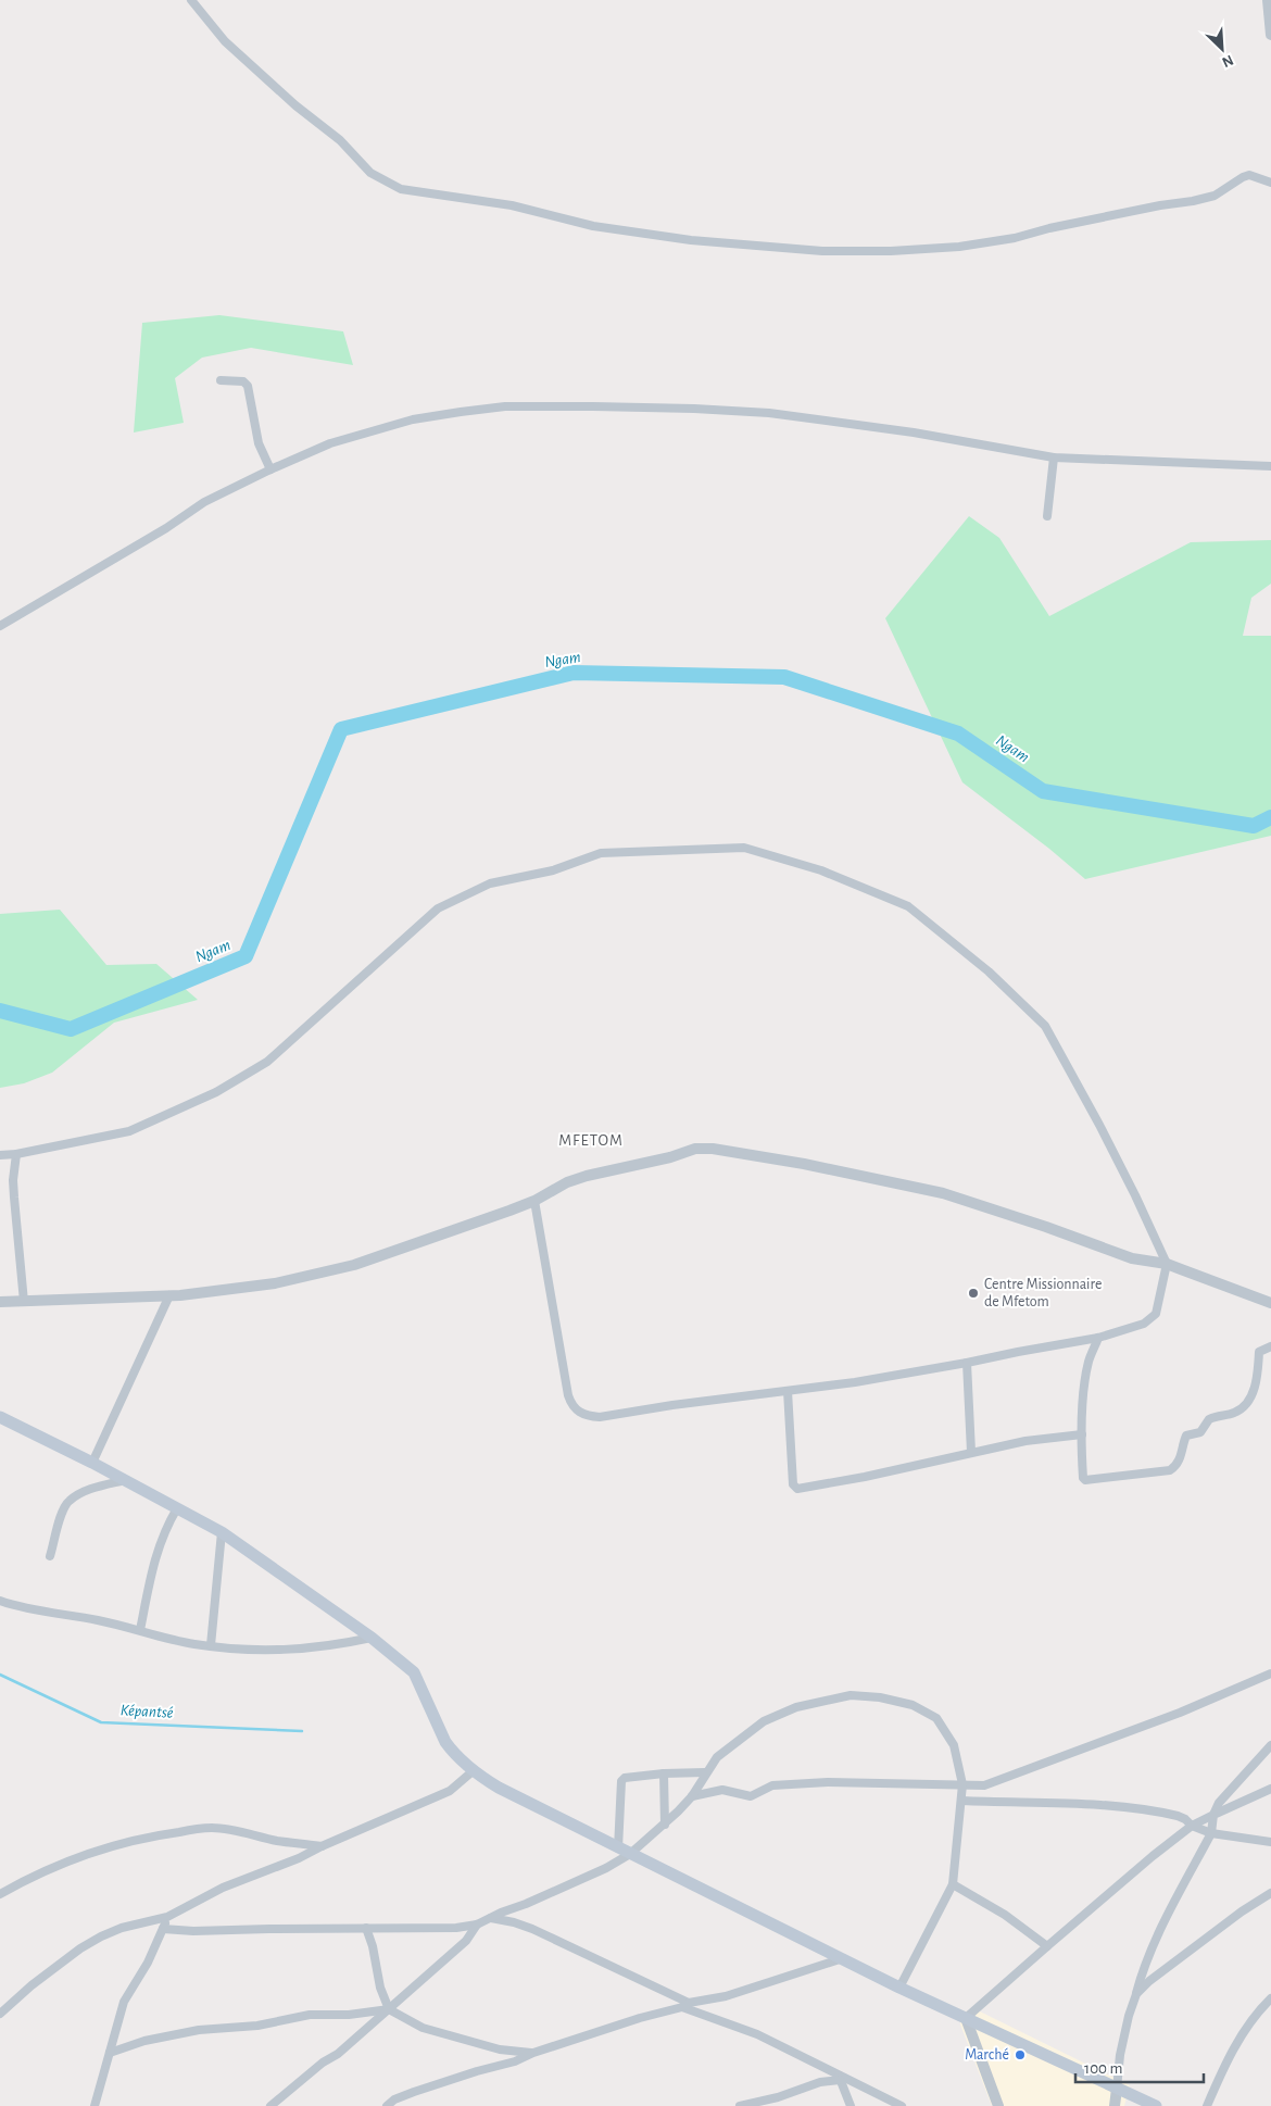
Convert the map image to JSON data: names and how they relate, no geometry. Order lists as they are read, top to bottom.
{
  "districts": ["MFETOM"],
  "water": ["Ngam", "Képantsé"],
  "places": ["Centre Missionnaire de Mfetom", "Marché"],
  "scale_bar": "100 m",
  "north": "bottom right"
}
